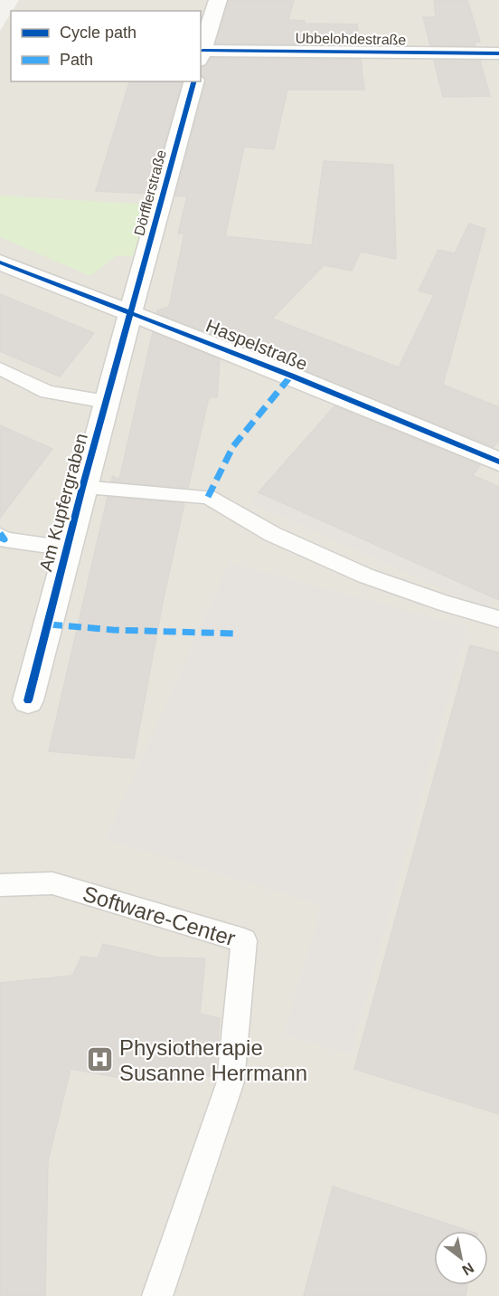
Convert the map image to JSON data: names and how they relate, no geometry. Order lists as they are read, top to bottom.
{
  "streets": {
    "street": [
      "Ubbelohdestraße",
      "Dörfflerstraße",
      "Haspelstraße",
      "Am Kupfergraben"
    ],
    "lane": ["Software-Center"]
  },
  "crossings": [
    ["Dörfflerstraße", "Haspelstraße"],
    ["Dörfflerstraße", "Am Kupfergraben"],
    ["Haspelstraße", "Am Kupfergraben"]
  ],
  "places": {
    "hospital": ["Physiotherapie Susanne Herrmann"]
  },
  "legend": ["Cycle path", "Path"],
  "north": "bottom right"
}
